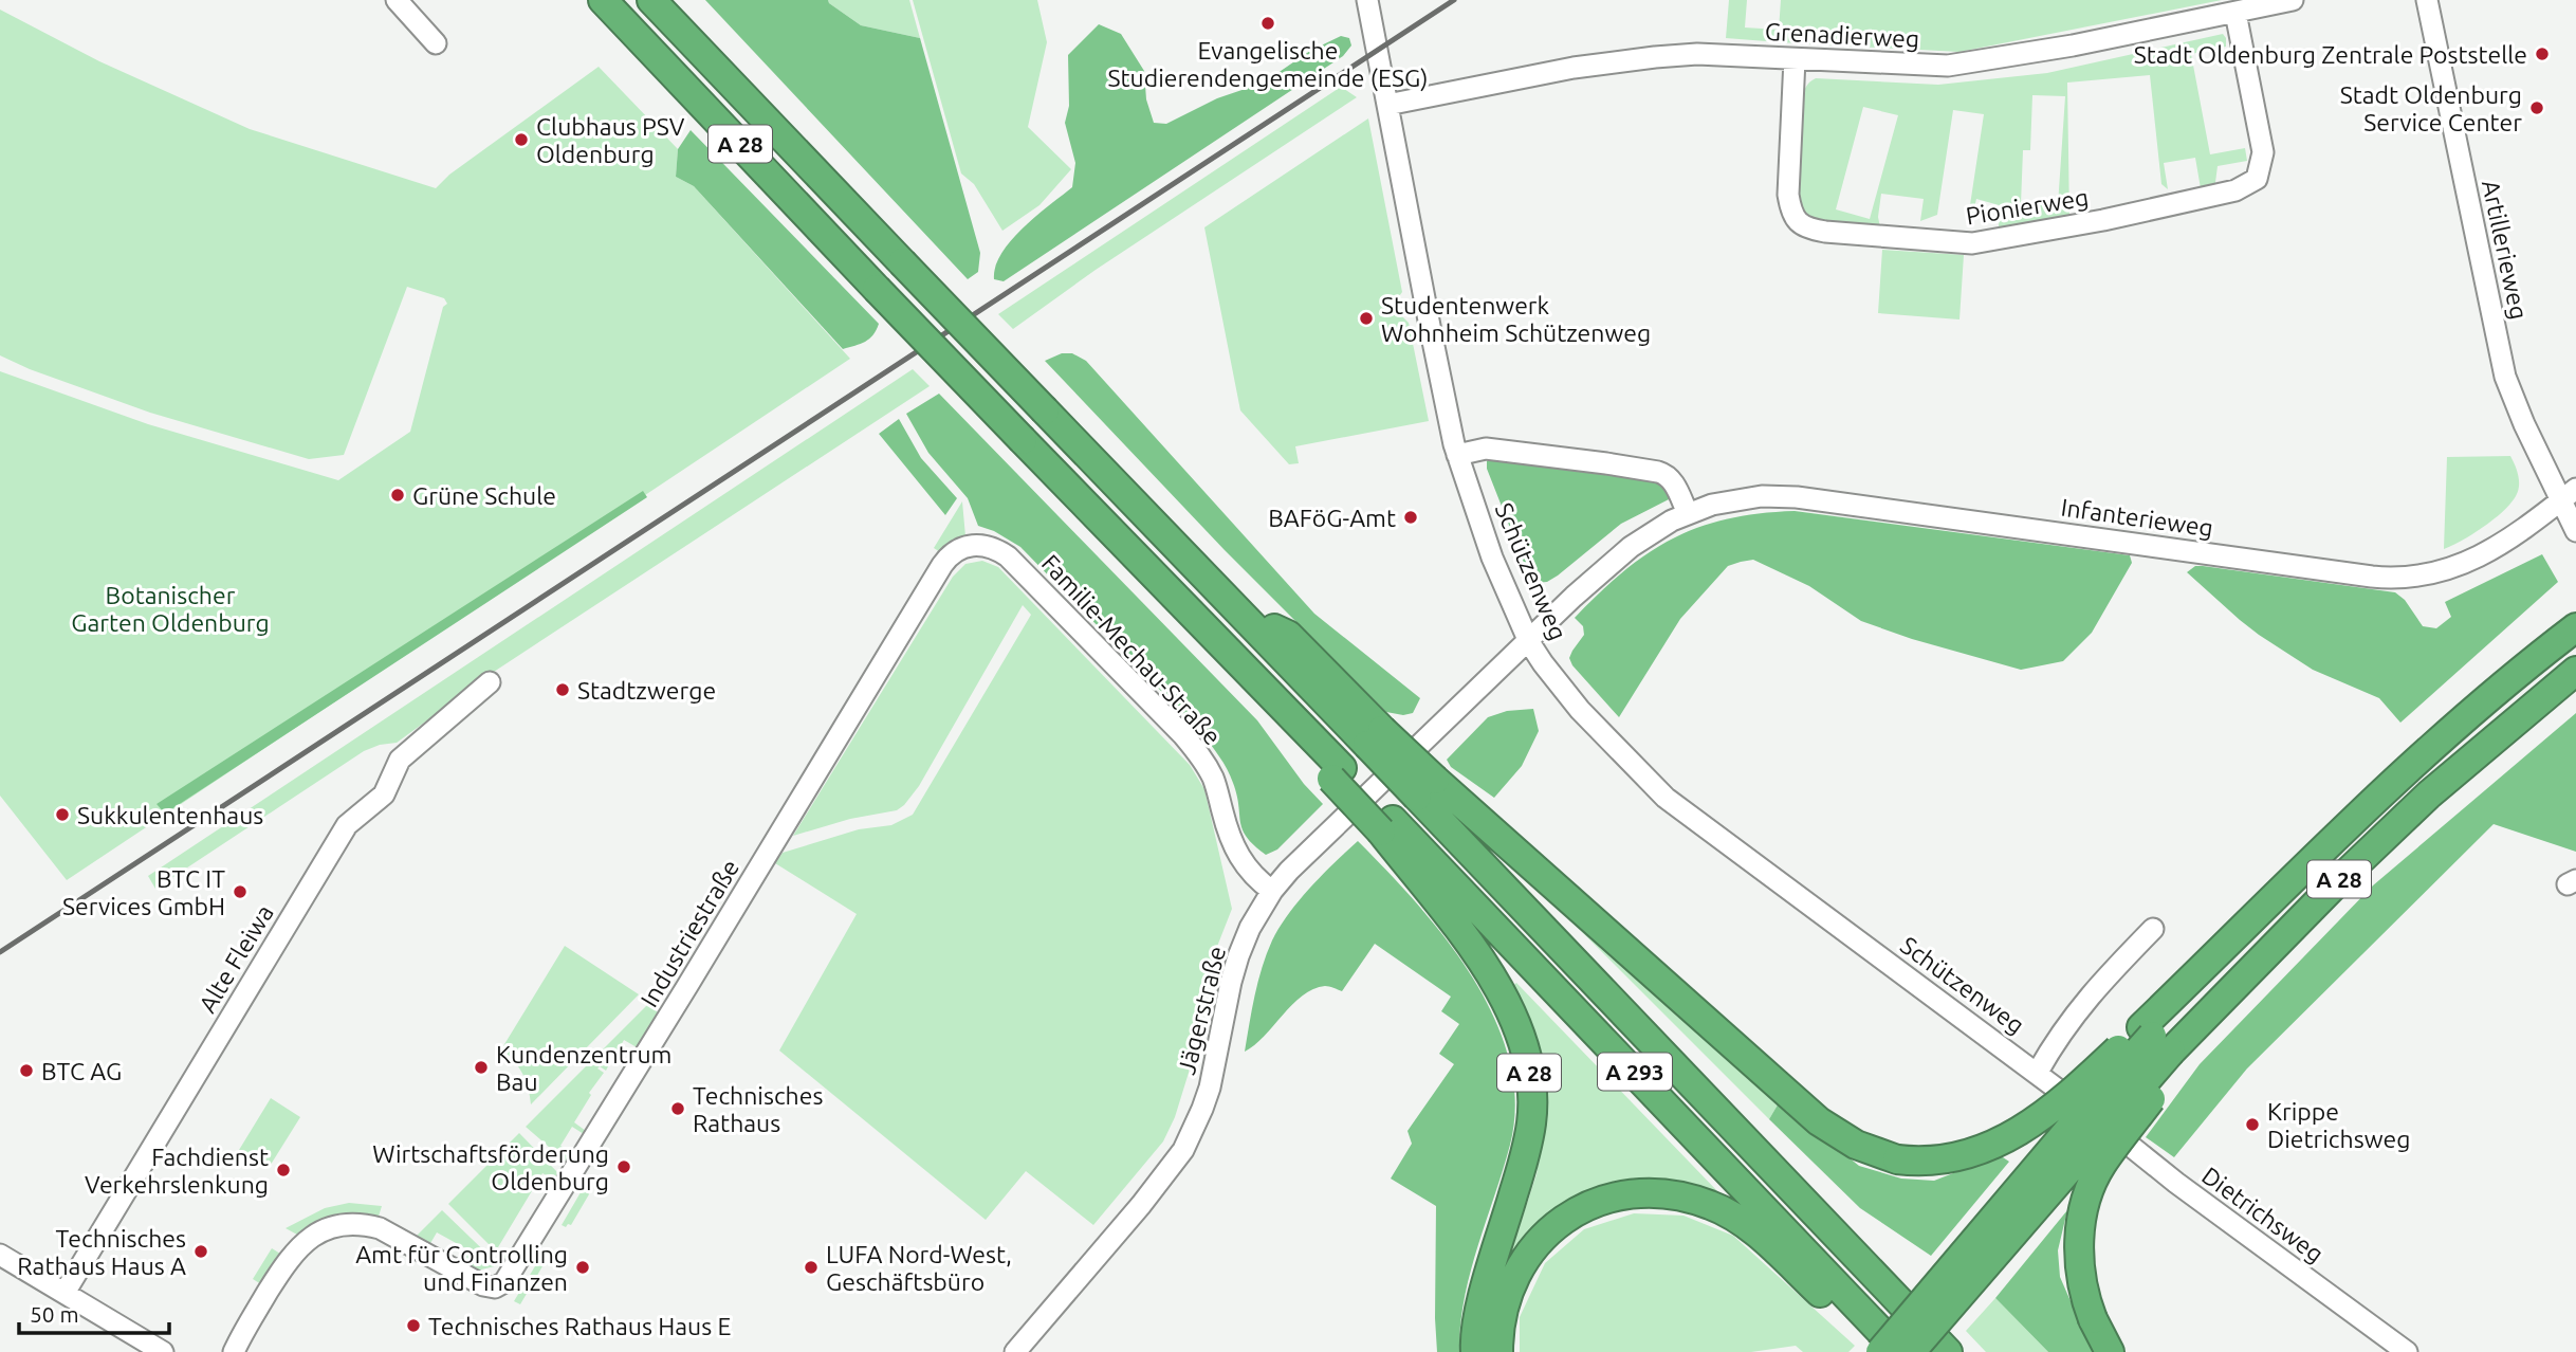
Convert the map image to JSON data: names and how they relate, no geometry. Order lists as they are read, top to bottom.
{
  "streets": {
    "highway": ["A 28", "A 293"],
    "street": [
      "Grenadierweg",
      "Pionierweg",
      "Artillerieweg",
      "Infanterieweg",
      "Schützenweg",
      "Familie-Mechau-Straße",
      "Industriestraße",
      "Alte Fleiwa",
      "Jägerstraße",
      "Dietrichsweg"
    ]
  },
  "crossings": [
    ["Grenadierweg", "Pionierweg"],
    ["Grenadierweg", "Schützenweg"],
    ["A 28", "A 293"],
    ["Artillerieweg", "Infanterieweg"],
    ["Infanterieweg", "Schützenweg"],
    ["Infanterieweg", "Jägerstraße"],
    ["Schützenweg", "Jägerstraße"],
    ["Schützenweg", "Dietrichsweg"],
    ["Familie-Mechau-Straße", "Industriestraße"],
    ["Familie-Mechau-Straße", "Jägerstraße"]
  ],
  "parks": ["Botanischer Garten Oldenburg"],
  "places": [
    "Evangelische Studierendengemeinde (ESG)",
    "Stadt Oldenburg Zentrale Poststelle",
    "Stadt Oldenburg Service Center",
    "Clubhaus PSV Oldenburg",
    "Studentenwerk Wohnheim Schützenweg",
    "Grüne Schule",
    "BAFöG-Amt",
    "Stadtzwerge",
    "Sukkulentenhaus",
    "BTC IT Services GmbH",
    "Kundenzentrum Bau",
    "BTC AG",
    "Technisches Rathaus",
    "Krippe Dietrichsweg",
    "Wirtschaftsförderung Oldenburg",
    "Fachdienst Verkehrslenkung",
    "Technisches Rathaus Haus A",
    "Amt für Controlling und Finanzen",
    "LUFA Nord-West, Geschäftsbüro",
    "Technisches Rathaus Haus E"
  ],
  "scale_bar": "50 m"
}
